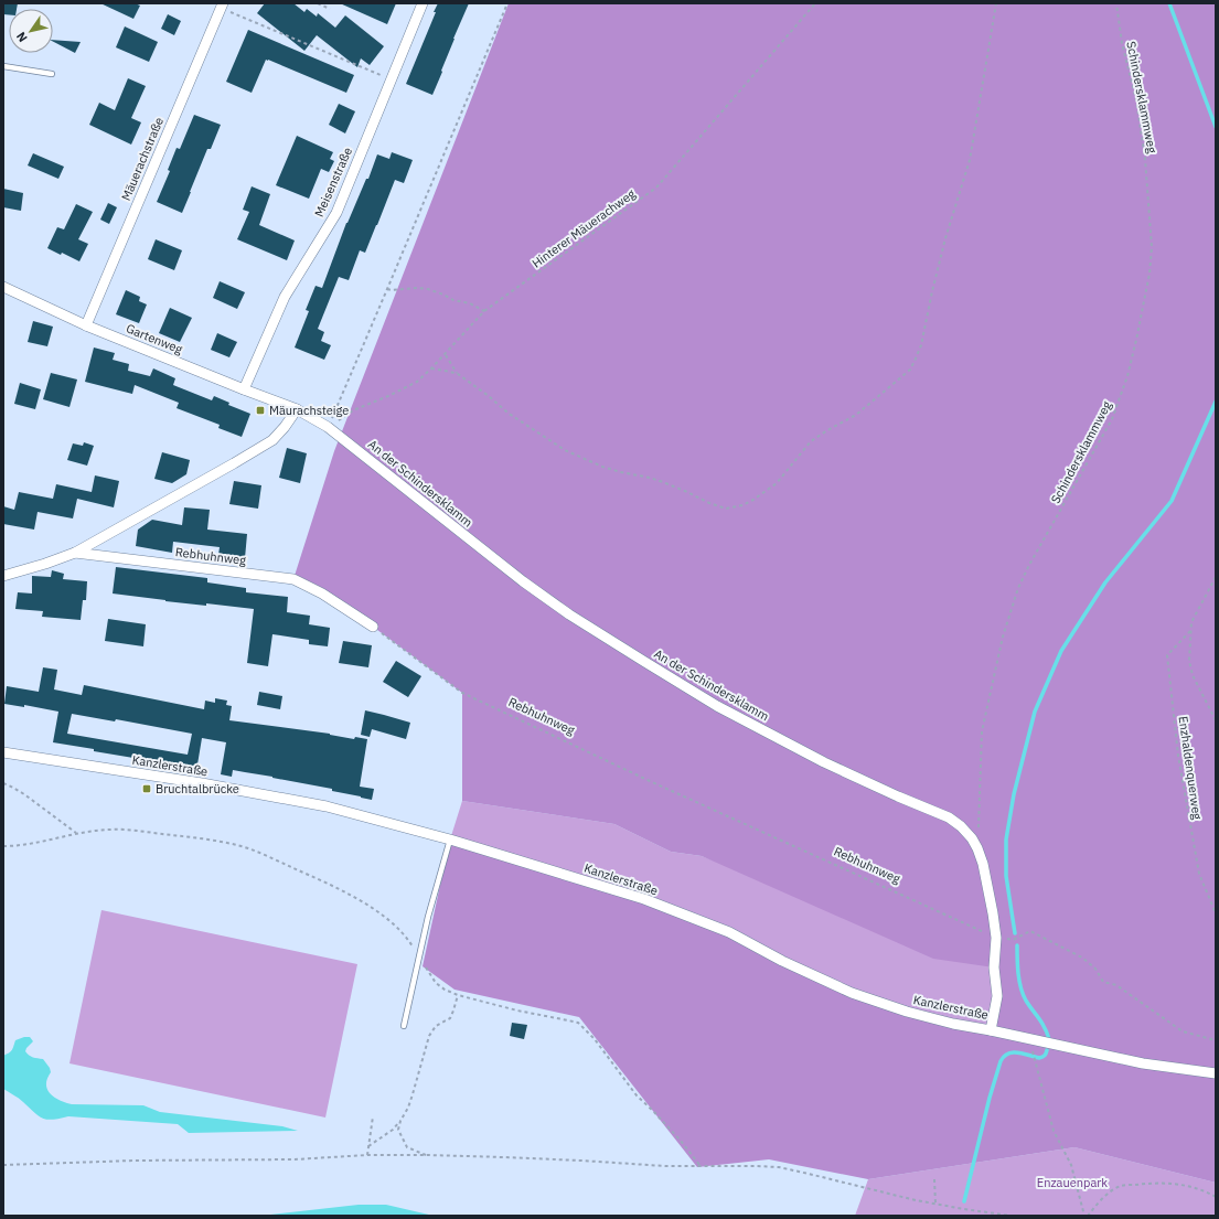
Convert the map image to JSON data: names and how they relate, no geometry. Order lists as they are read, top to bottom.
{
  "streets": {
    "street": [
      "Mäuerachstraße",
      "Meisenstraße",
      "Gartenweg",
      "An der Schindersklamm",
      "Rebhuhnweg",
      "Kanzlerstraße"
    ],
    "path": ["Schindersklammweg", "Hinterer Mäuerachweg", "Enzhaldenquerweg"]
  },
  "crossings": [
    ["Schindersklammweg", "An der Schindersklamm"],
    ["Mäuerachstraße", "Gartenweg"],
    ["Meisenstraße", "Gartenweg"],
    ["Hinterer Mäuerachweg", "An der Schindersklamm"],
    ["Gartenweg", "An der Schindersklamm"],
    ["An der Schindersklamm", "Rebhuhnweg"],
    ["An der Schindersklamm", "Kanzlerstraße"]
  ],
  "parks": ["Enzauenpark"],
  "places": {
    "transit": ["Mäurachsteige", "Bruchtalbrücke"]
  },
  "north": "bottom left"
}
